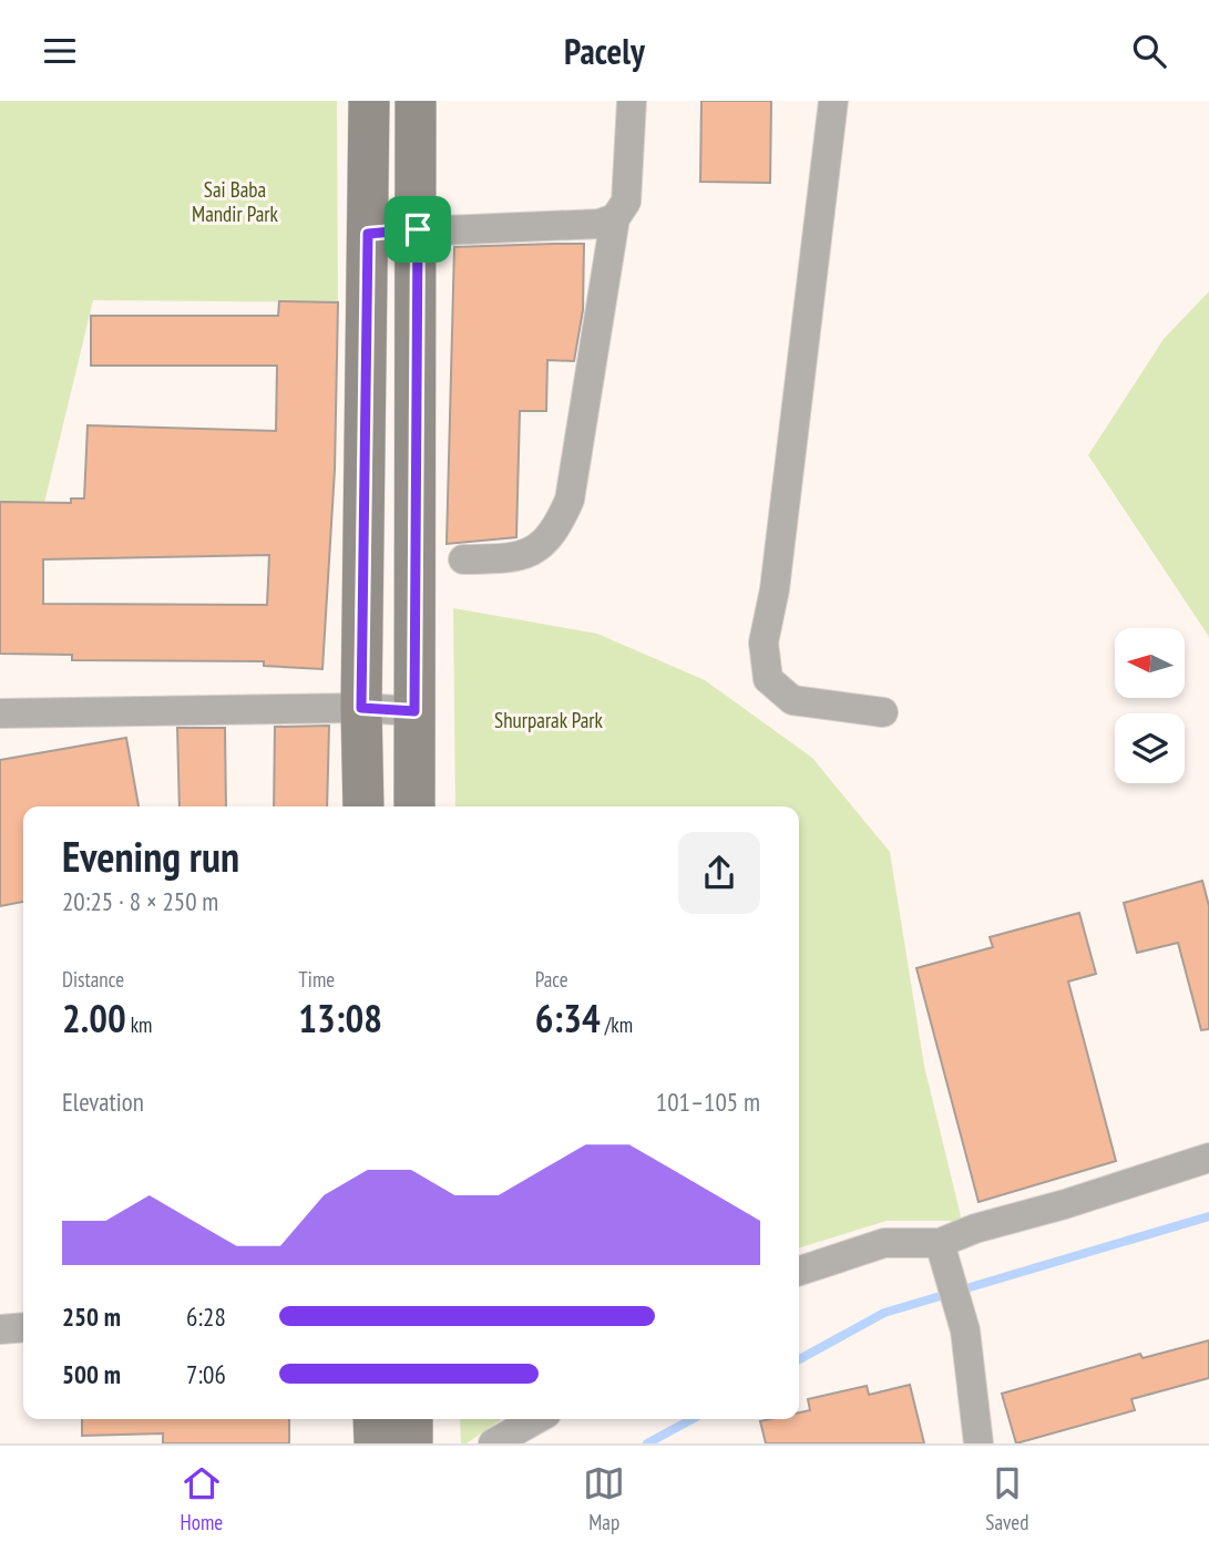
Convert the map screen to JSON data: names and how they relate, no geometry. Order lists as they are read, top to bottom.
{
  "parks": ["Sai Baba Mandir Park", "Shurparak Park"],
  "north": "left",
  "page": {
    "header": "Pacely",
    "heading": ["Evening run", "20:25 · 8 × 250 m"],
    "stats": [
      ["Distance", "2.00 km"],
      ["Time", "13:08"],
      ["Pace", "6:34 /km"]
    ],
    "chart": ["Elevation", "101–105 m"],
    "list": [
      {
        "name": "250 m",
        "note": "6:28"
      },
      {
        "name": "500 m",
        "note": "7:06"
      }
    ],
    "tabs": ["Home", "Map", "Saved"]
  }
}
